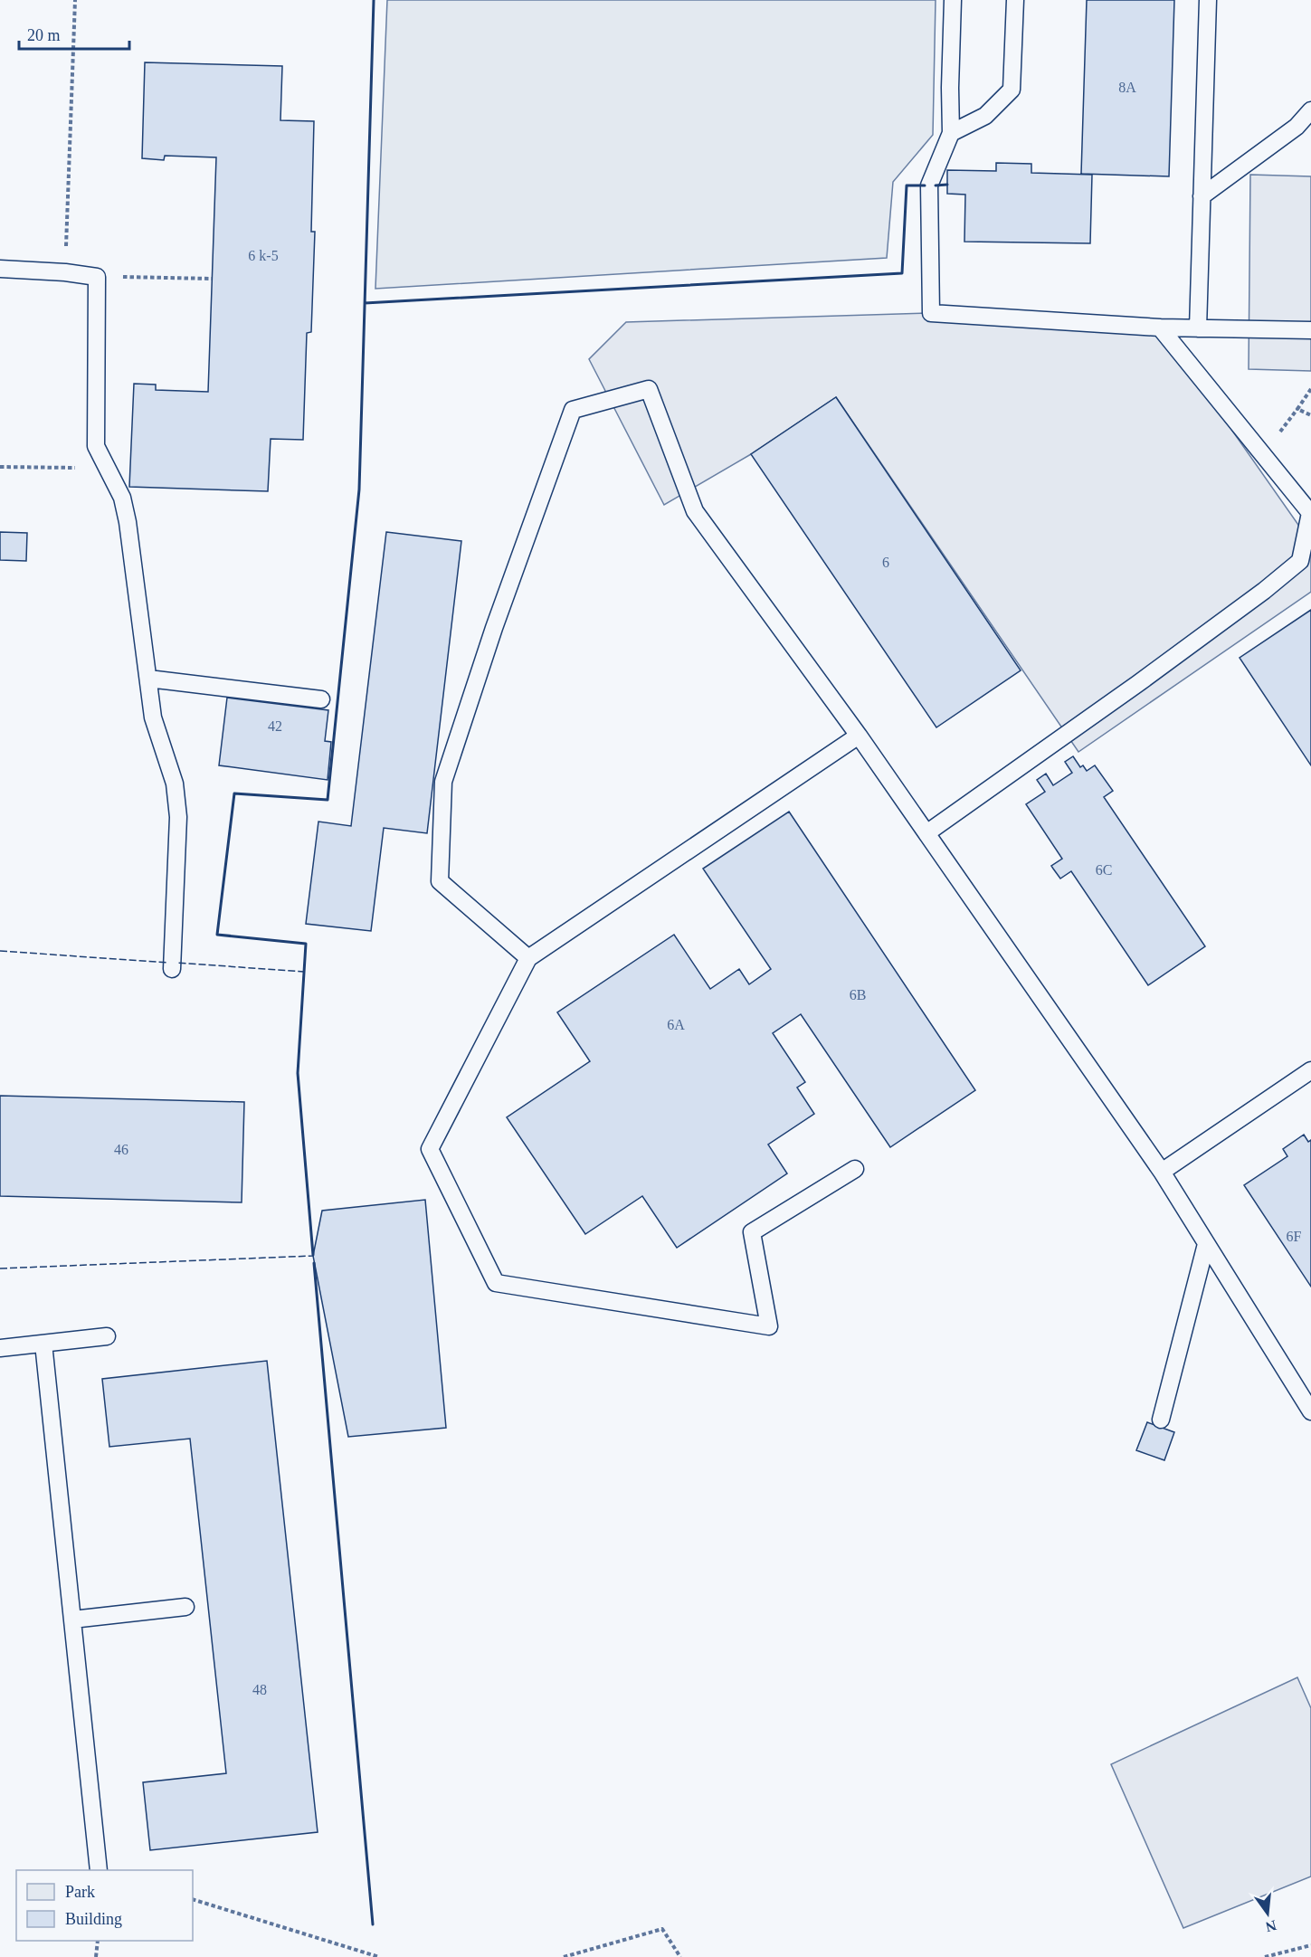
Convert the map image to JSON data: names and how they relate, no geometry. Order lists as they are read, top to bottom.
{
  "house_numbers": [
    "8A",
    "6 k-5",
    "6",
    "42",
    "6C",
    "6B",
    "6A",
    "46",
    "6F",
    "48"
  ],
  "legend": ["Park", "Building"],
  "scale_bar": "20 m",
  "north": "bottom"
}
